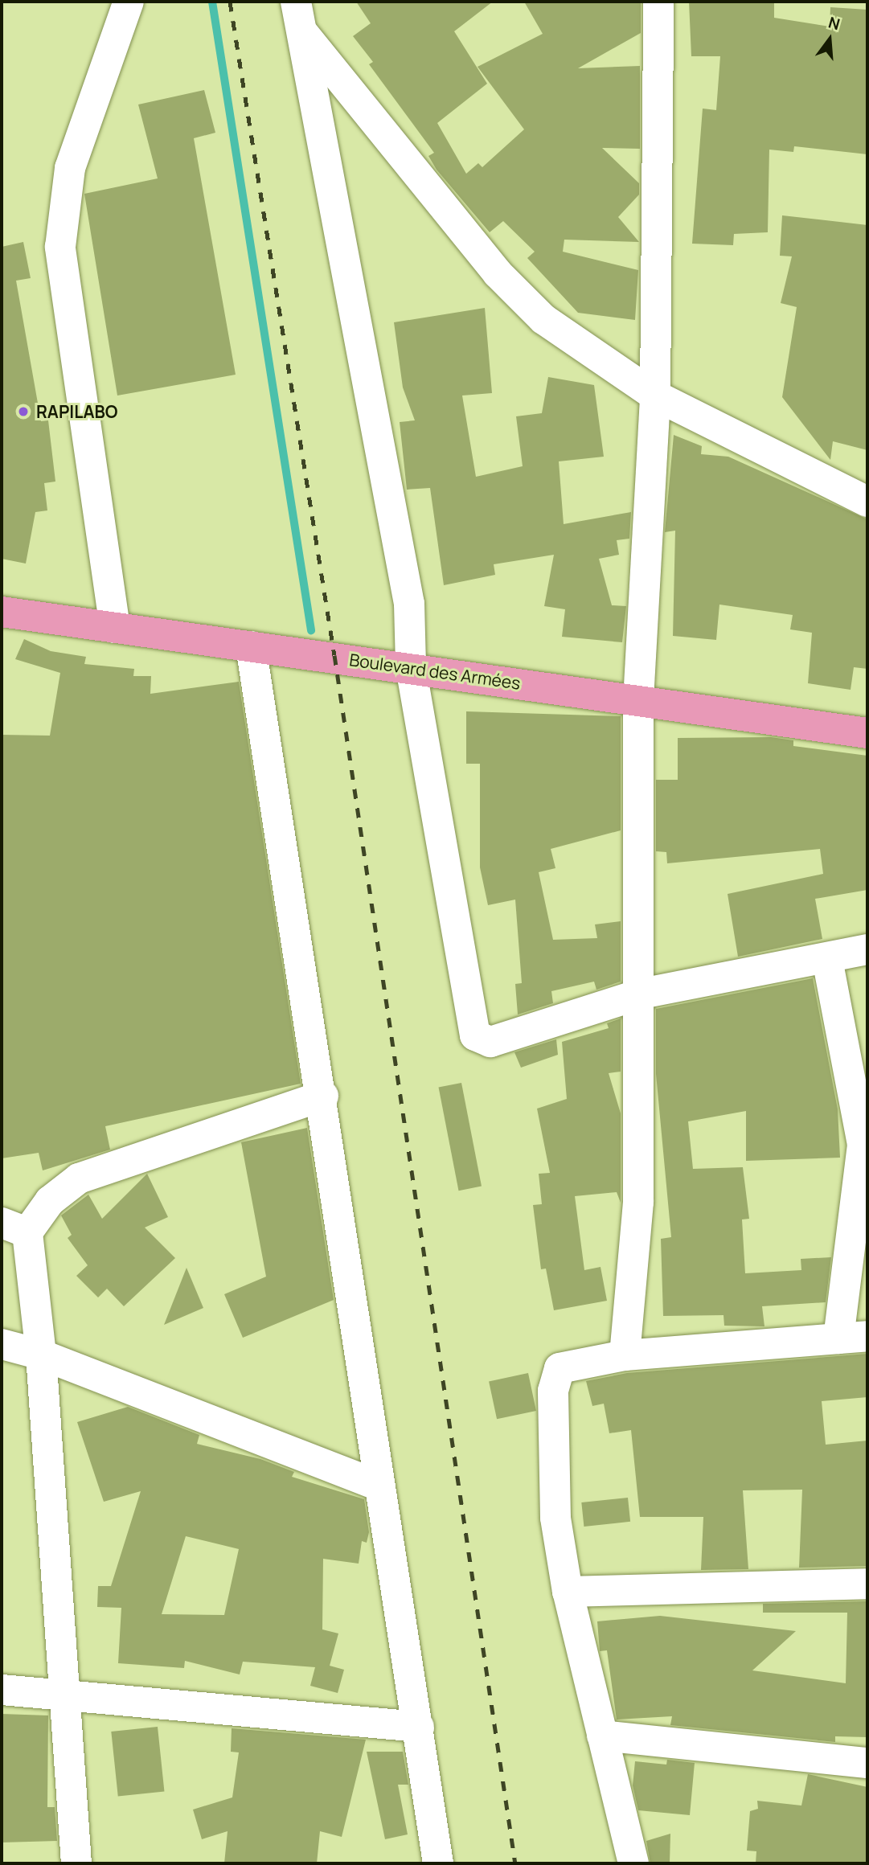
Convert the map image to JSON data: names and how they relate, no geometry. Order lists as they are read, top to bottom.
{
  "streets": {
    "main road": ["Boulevard des Armées"]
  },
  "places": ["RAPILABO"],
  "north": "top"
}
